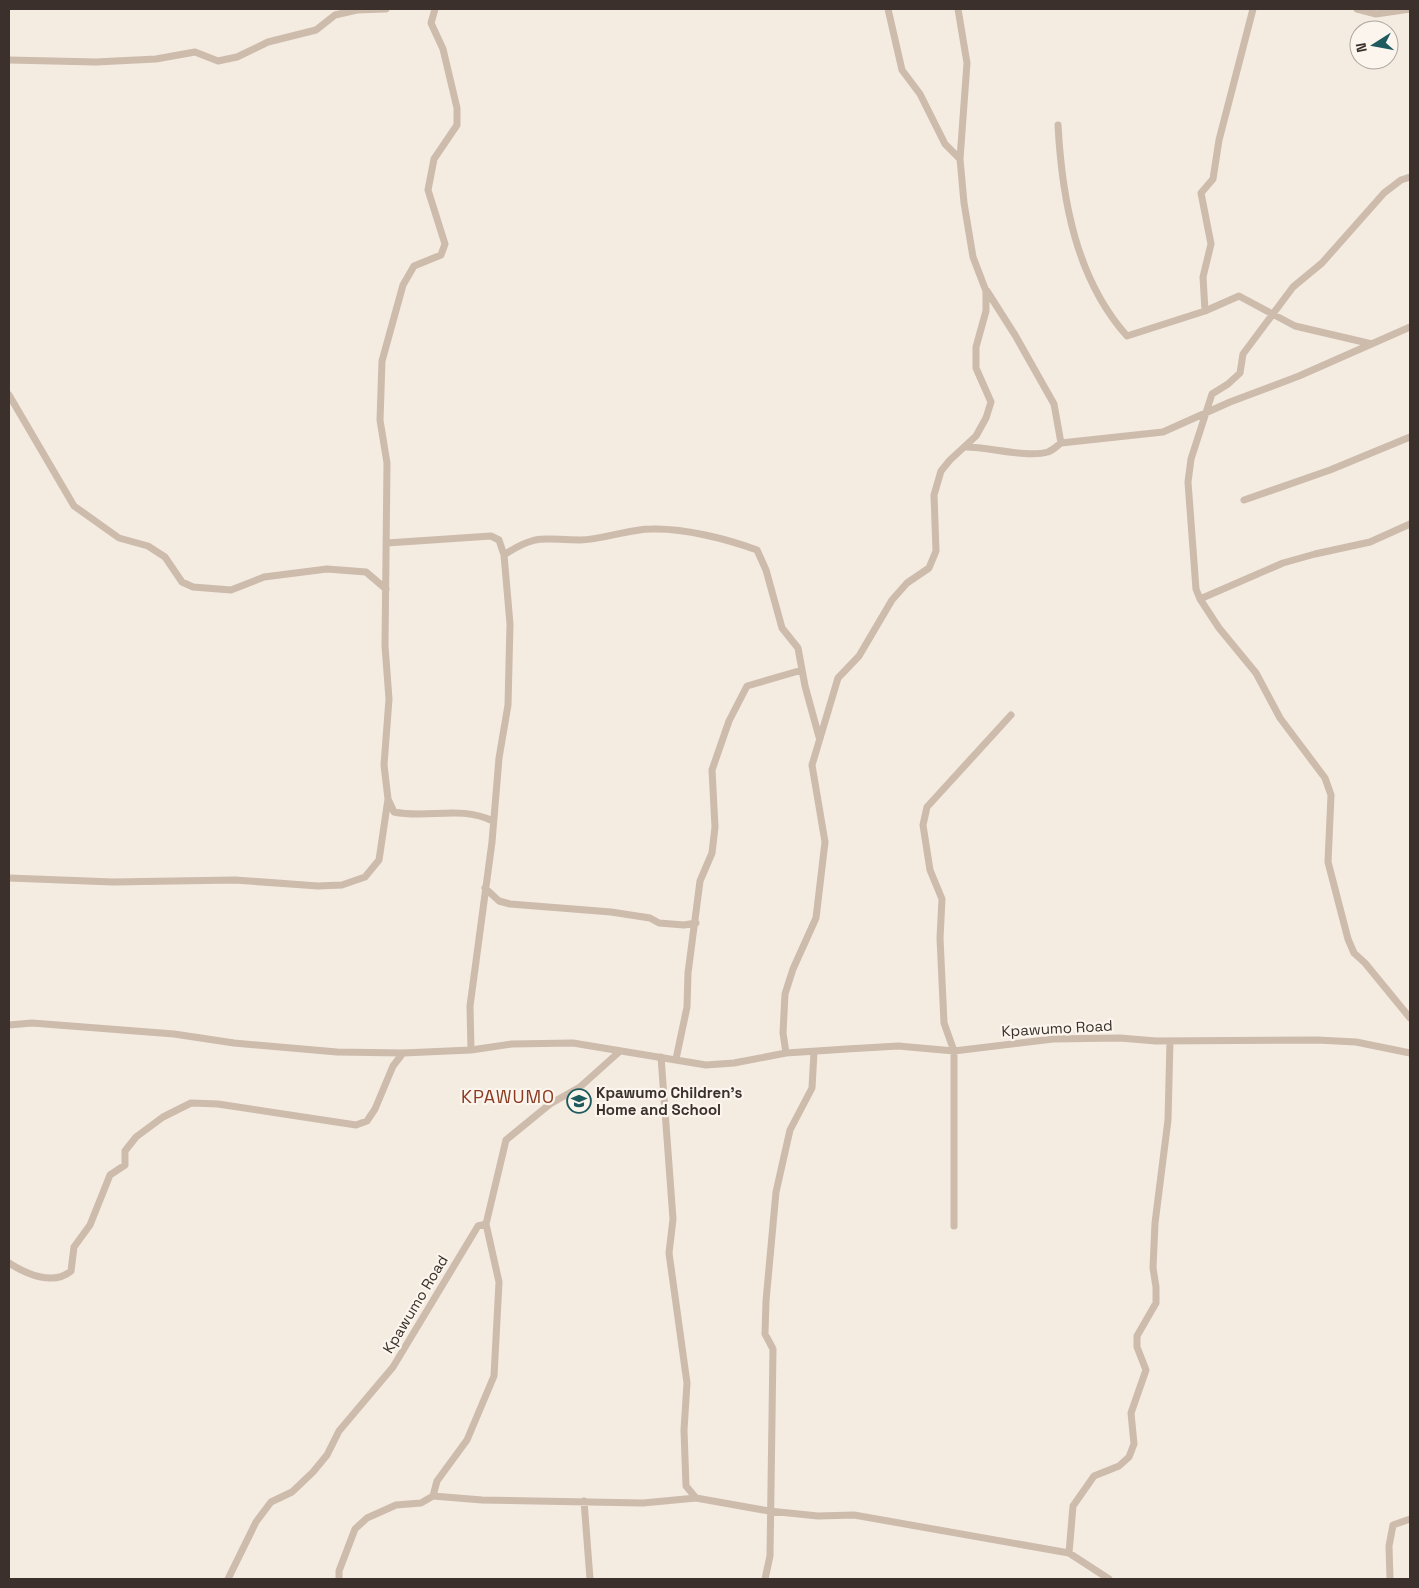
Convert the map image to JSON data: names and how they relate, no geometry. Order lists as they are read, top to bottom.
{
  "streets": {
    "street": ["Kpawumo Road"]
  },
  "districts": ["KPAWUMO"],
  "places": {
    "school or university": ["Kpawumo Children’s Home and School"]
  },
  "north": "left"
}
